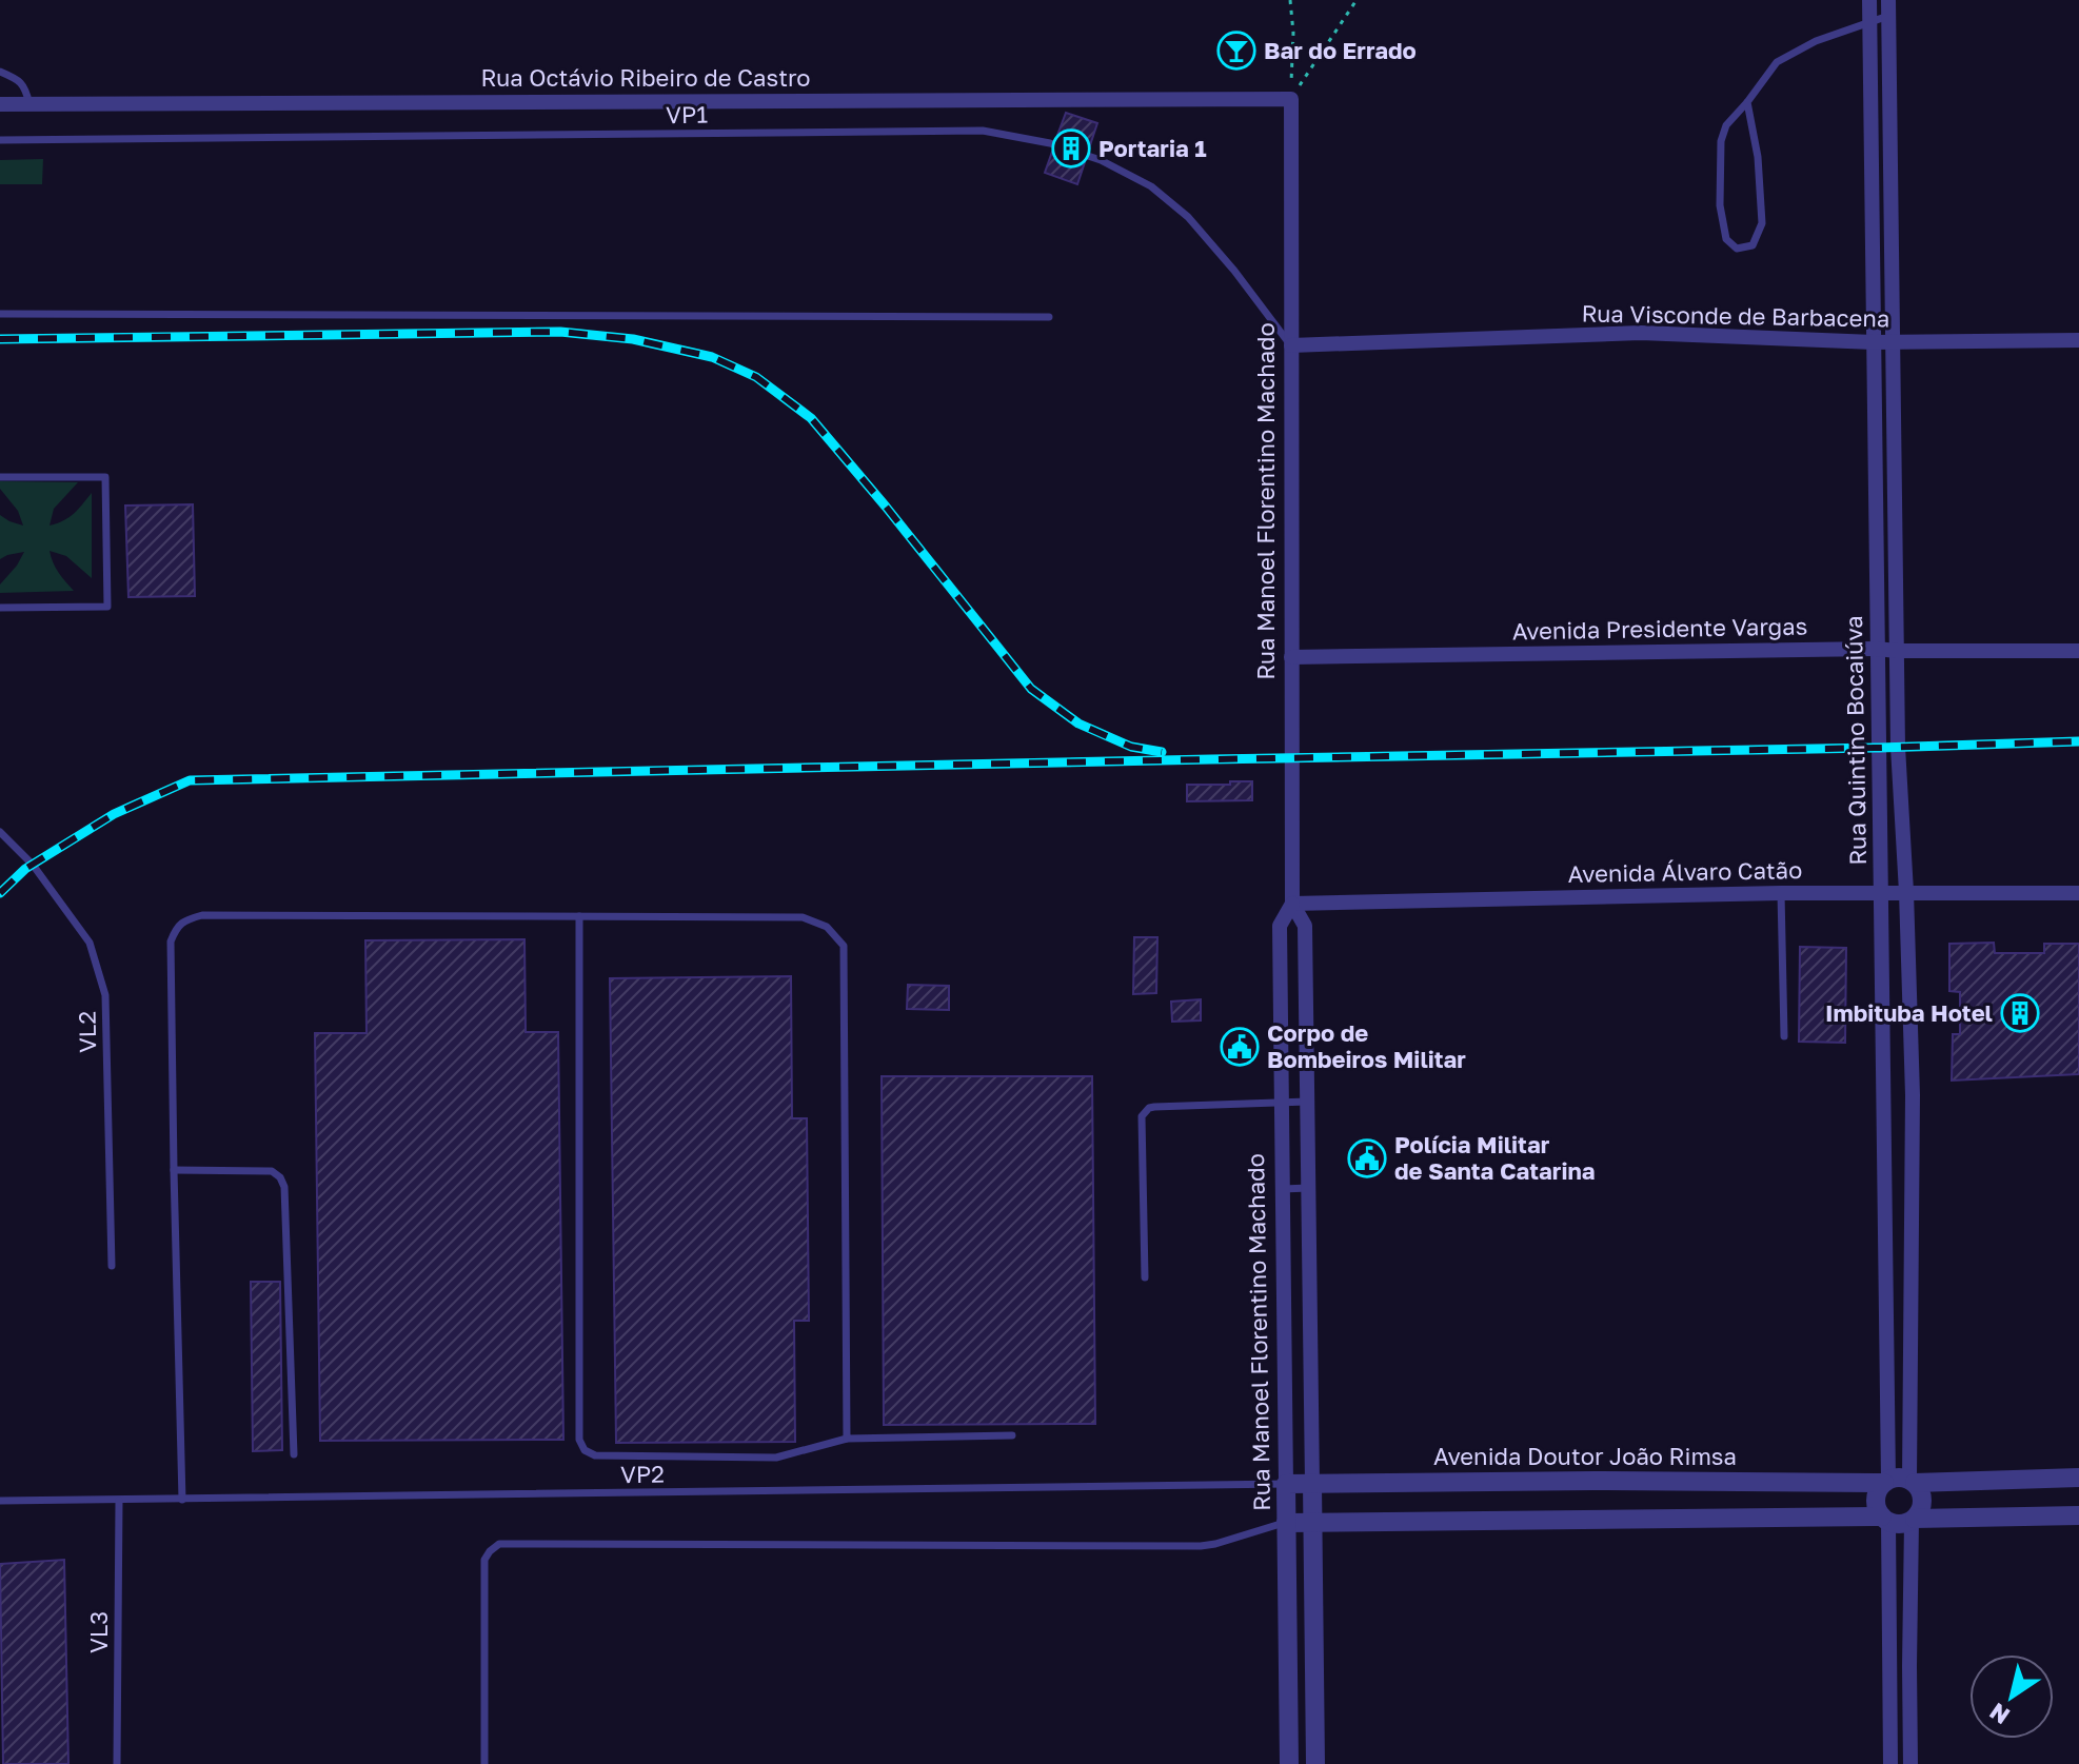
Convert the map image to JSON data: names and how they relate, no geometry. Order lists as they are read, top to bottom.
{
  "streets": {
    "street": [
      "Rua Octávio Ribeiro de Castro",
      "Rua Visconde de Barbacena",
      "Rua Manoel Florentino Machado",
      "Avenida Presidente Vargas",
      "Rua Quintino Bocaiúva",
      "Avenida Álvaro Catão",
      "Avenida Doutor João Rimsa"
    ],
    "lane": [
      "VP1",
      "VL2",
      "VP2",
      "VL3"
    ]
  },
  "crossings": [
    ["Rua Octávio Ribeiro de Castro", "Rua Manoel Florentino Machado"],
    ["VP1", "Rua Visconde de Barbacena"],
    ["VP1", "Rua Manoel Florentino Machado"],
    ["Rua Visconde de Barbacena", "Rua Manoel Florentino Machado"],
    ["Rua Visconde de Barbacena", "Rua Quintino Bocaiúva"],
    ["Rua Manoel Florentino Machado", "Avenida Presidente Vargas"],
    ["Rua Manoel Florentino Machado", "Avenida Álvaro Catão"],
    ["Rua Manoel Florentino Machado", "Avenida Doutor João Rimsa"],
    ["Rua Manoel Florentino Machado", "VP2"],
    ["Avenida Presidente Vargas", "Rua Quintino Bocaiúva"],
    ["Rua Quintino Bocaiúva", "Avenida Álvaro Catão"],
    ["Rua Quintino Bocaiúva", "Avenida Doutor João Rimsa"],
    ["Avenida Doutor João Rimsa", "VP2"],
    ["VP2", "VL3"]
  ],
  "places": {
    "bar": ["Bar do Errado"],
    "building": ["Portaria 1", "Imbituba Hotel"],
    "public building": ["Corpo de Bombeiros Militar", "Polícia Militar de Santa Catarina"]
  },
  "north": "bottom left"
}
